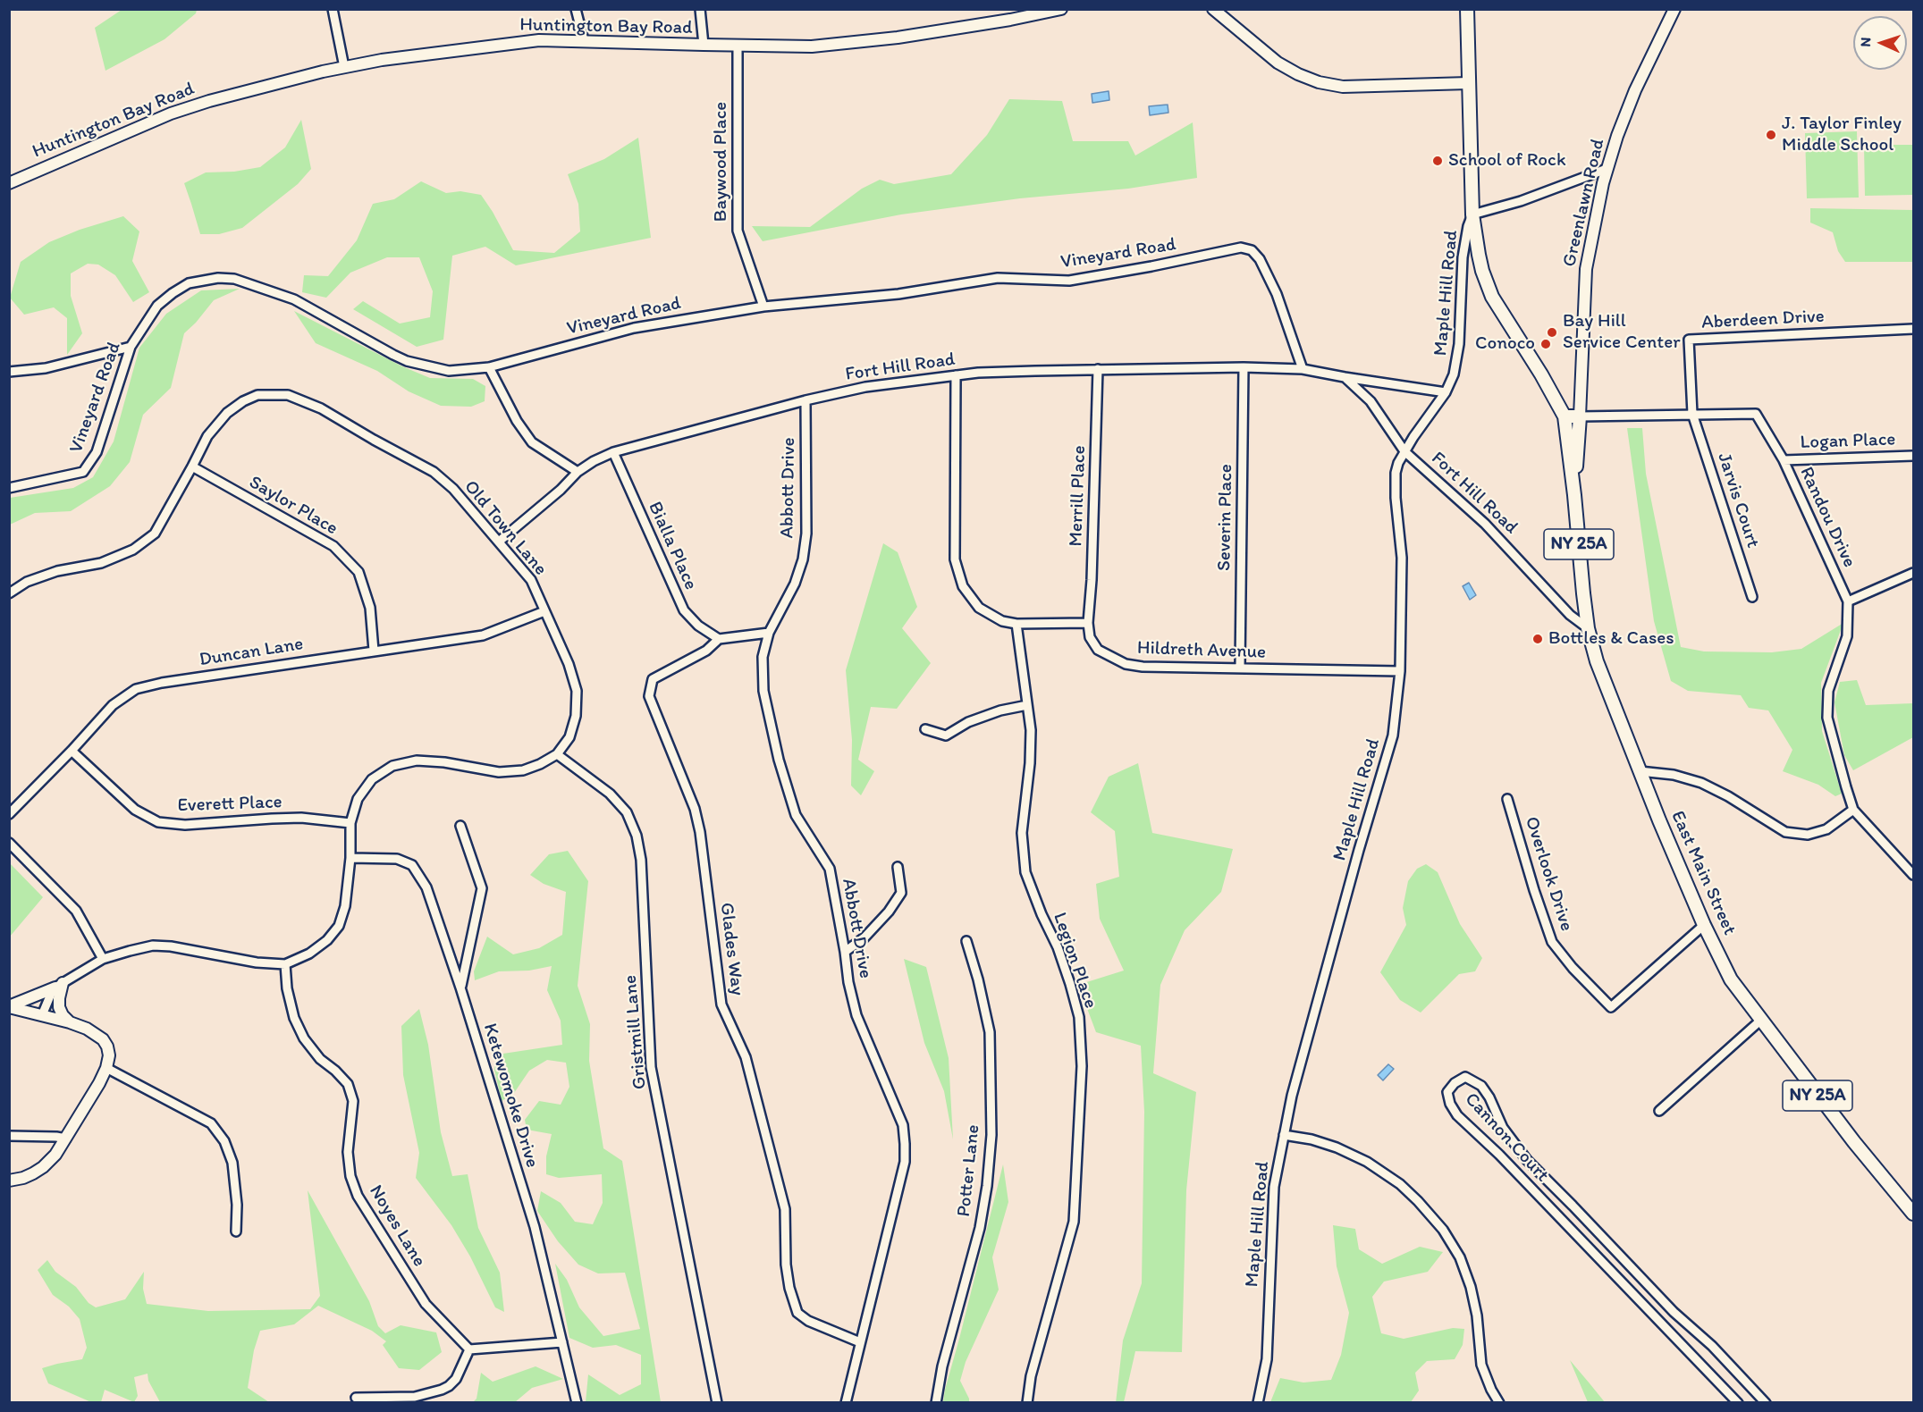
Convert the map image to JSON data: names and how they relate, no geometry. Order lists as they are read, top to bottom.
{
  "streets": {
    "main road": ["NY 25A", "East Main Street"],
    "street": [
      "Huntington Bay Road",
      "Baywood Place",
      "Greenlawn Road",
      "Vineyard Road",
      "Maple Hill Road",
      "Aberdeen Drive",
      "Fort Hill Road",
      "Logan Place",
      "Abbott Drive",
      "Merrill Place",
      "Jarvis Court",
      "Saylor Place",
      "Severin Place",
      "Randou Drive",
      "Old Town Lane",
      "Bialla Place",
      "Hildreth Avenue",
      "Duncan Lane",
      "Everett Place",
      "Overlook Drive",
      "Glades Way",
      "Legion Place",
      "Gristmill Lane",
      "Ketewomoke Drive",
      "Cannon Court",
      "Potter Lane",
      "Noyes Lane"
    ]
  },
  "crossings": [
    ["Huntington Bay Road", "Baywood Place"],
    ["Baywood Place", "Vineyard Road"],
    ["Greenlawn Road", "Randou Drive"],
    ["Greenlawn Road", "East Main Street"],
    ["Vineyard Road", "Fort Hill Road"],
    ["Maple Hill Road", "Fort Hill Road"],
    ["Maple Hill Road", "Hildreth Avenue"],
    ["Maple Hill Road", "East Main Street"],
    ["Aberdeen Drive", "Jarvis Court"],
    ["Aberdeen Drive", "Randou Drive"],
    ["Fort Hill Road", "Abbott Drive"],
    ["Fort Hill Road", "Merrill Place"],
    ["Fort Hill Road", "Severin Place"],
    ["Fort Hill Road", "Old Town Lane"],
    ["Fort Hill Road", "Bialla Place"],
    ["Fort Hill Road", "East Main Street"],
    ["Logan Place", "Randou Drive"],
    ["Abbott Drive", "Glades Way"],
    ["Merrill Place", "Hildreth Avenue"],
    ["Jarvis Court", "Randou Drive"],
    ["Saylor Place", "Old Town Lane"],
    ["Saylor Place", "Duncan Lane"],
    ["Severin Place", "Hildreth Avenue"],
    ["Randou Drive", "East Main Street"],
    ["Old Town Lane", "Duncan Lane"],
    ["Old Town Lane", "Gristmill Lane"],
    ["Bialla Place", "Glades Way"],
    ["Duncan Lane", "Everett Place"],
    ["East Main Street", "Overlook Drive"]
  ],
  "places": [
    "J. Taylor Finley Middle School",
    "School of Rock",
    "Bay Hill Service Center",
    "Conoco",
    "Bottles & Cases"
  ],
  "north": "left"
}
